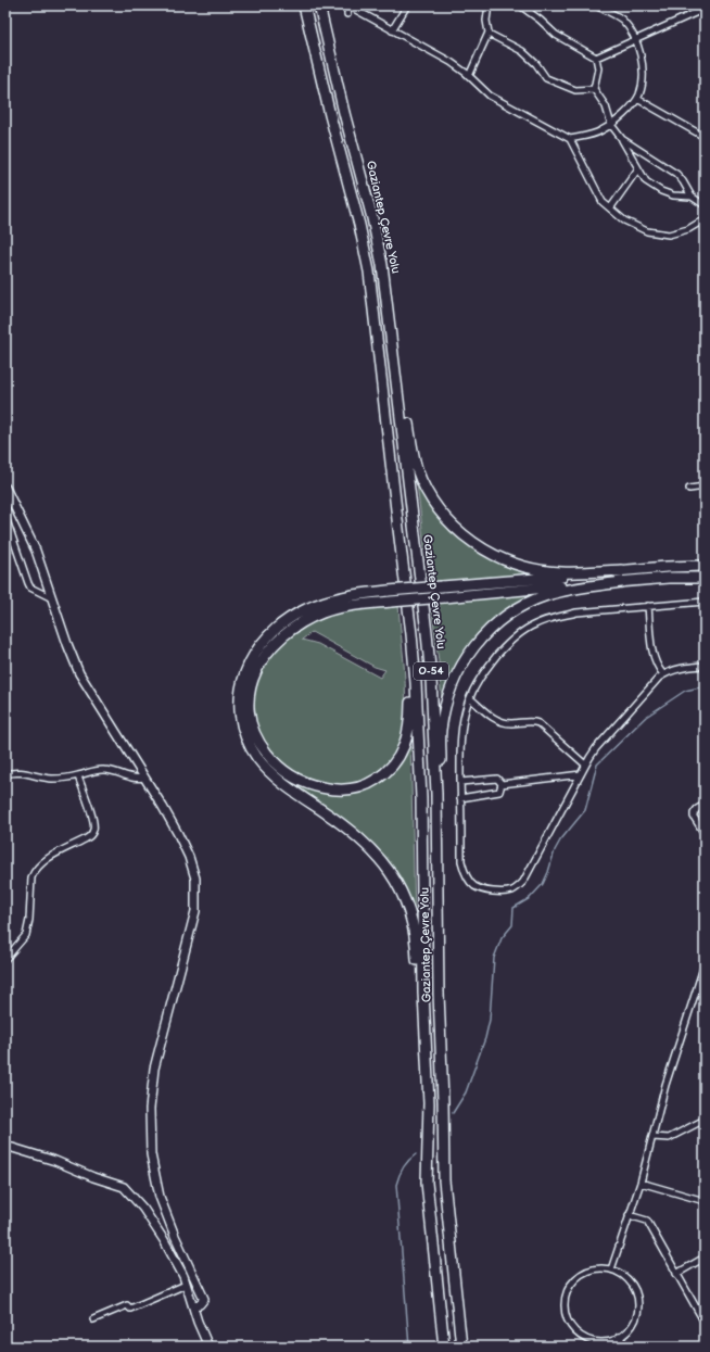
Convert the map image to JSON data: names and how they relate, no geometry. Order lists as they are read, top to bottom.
{
  "streets": {
    "highway": ["Gaziantep Çevre Yolu", "O-54"]
  }
}
